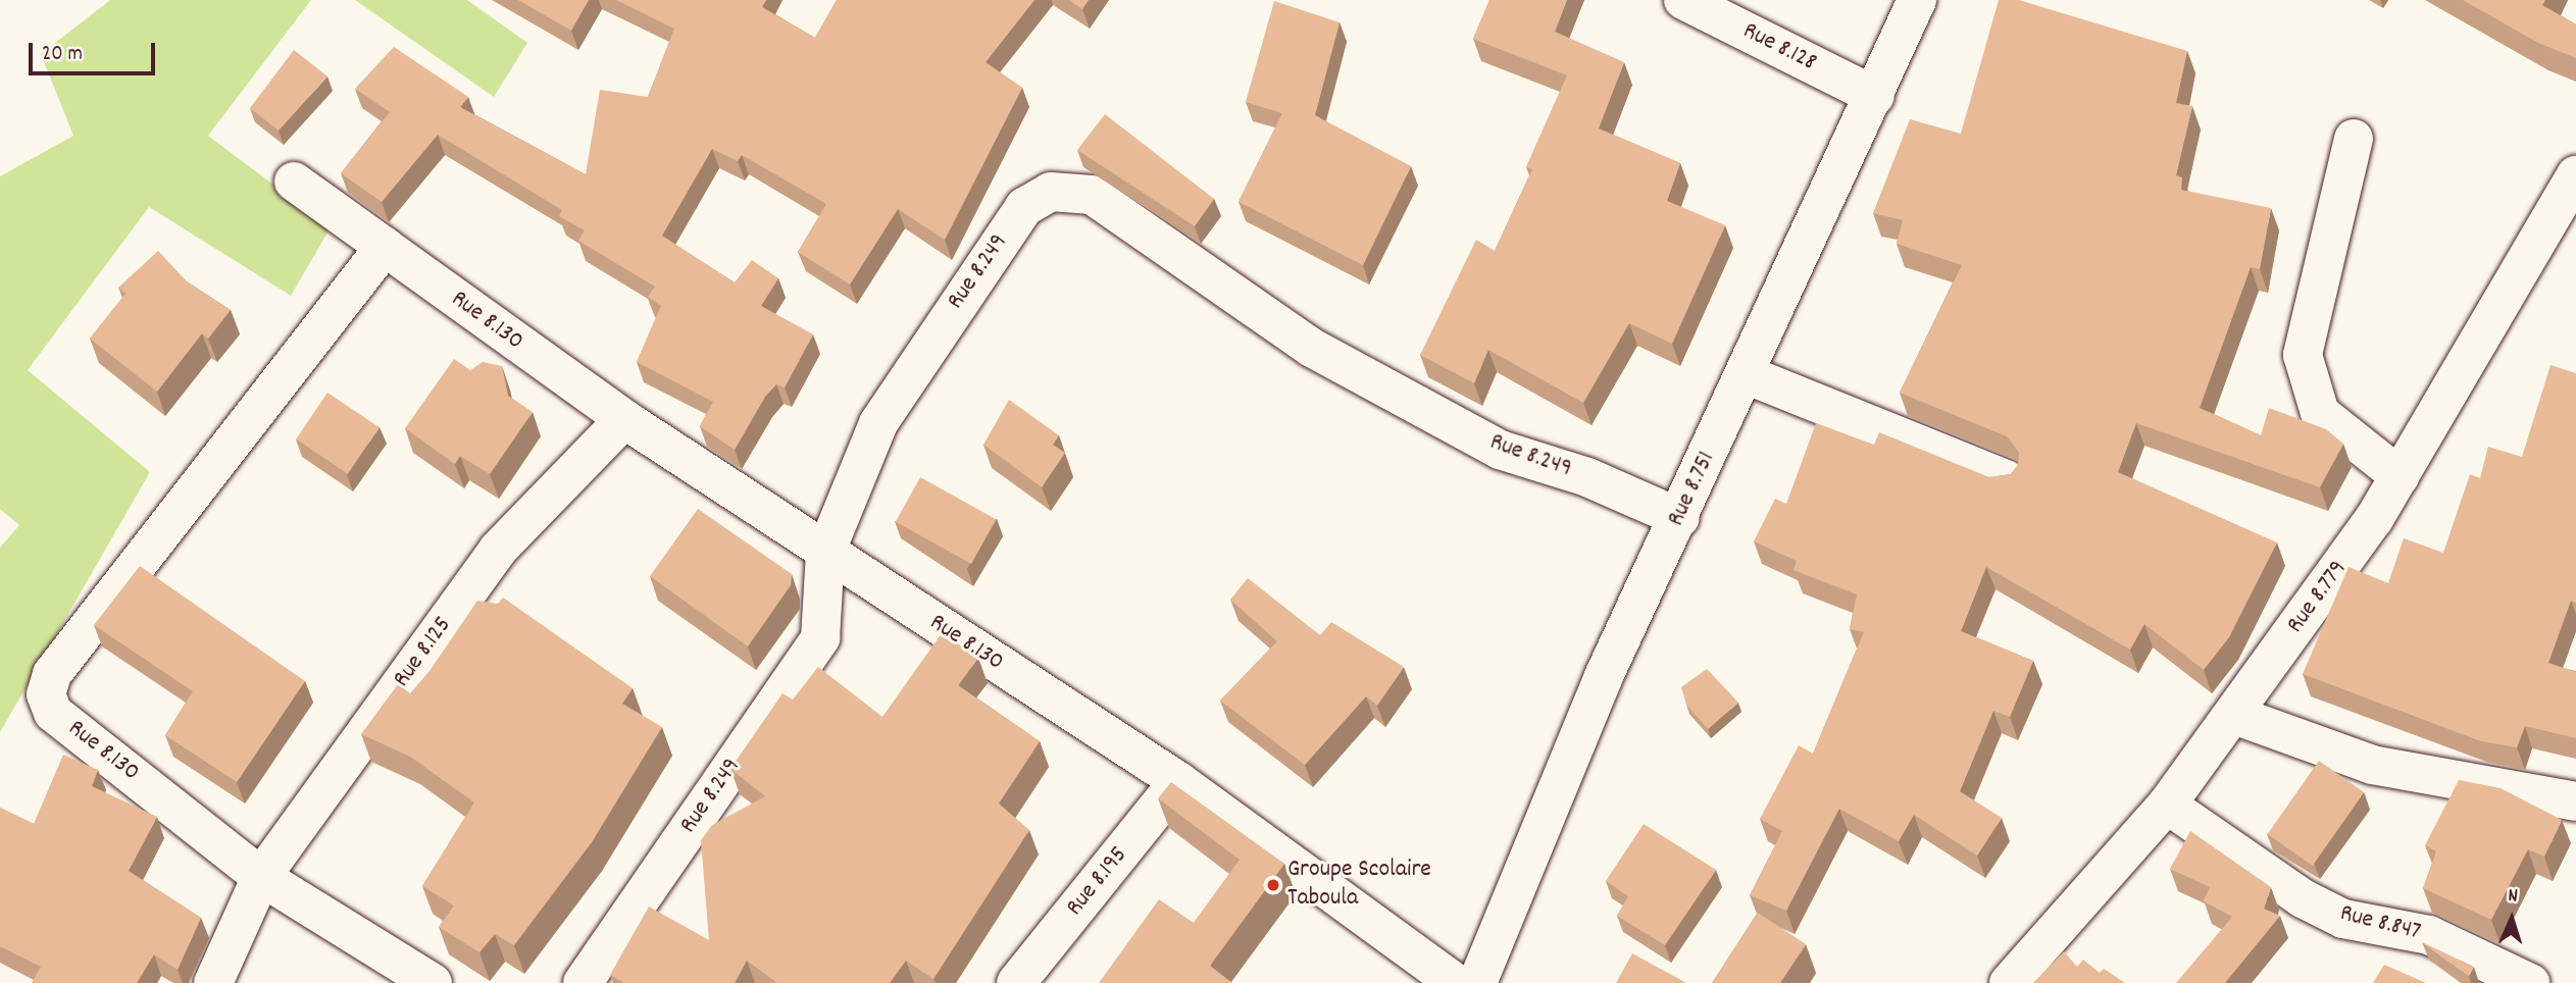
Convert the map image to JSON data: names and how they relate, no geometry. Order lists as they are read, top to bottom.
{
  "streets": {
    "street": [
      "Rue 8.128",
      "Rue 8.249",
      "Rue 8.130",
      "Rue 8.751",
      "Rue 8.779",
      "Rue 8.125",
      "Rue 8.195",
      "Rue 8.847"
    ]
  },
  "crossings": [
    ["Rue 8.128", "Rue 8.751"],
    ["Rue 8.249", "Rue 8.130"],
    ["Rue 8.249", "Rue 8.751"],
    ["Rue 8.130", "Rue 8.125"],
    ["Rue 8.130", "Rue 8.195"],
    ["Rue 8.779", "Rue 8.847"]
  ],
  "places": ["Groupe Scolaire Taboula"],
  "scale_bar": "20 m",
  "north": "top"
}
